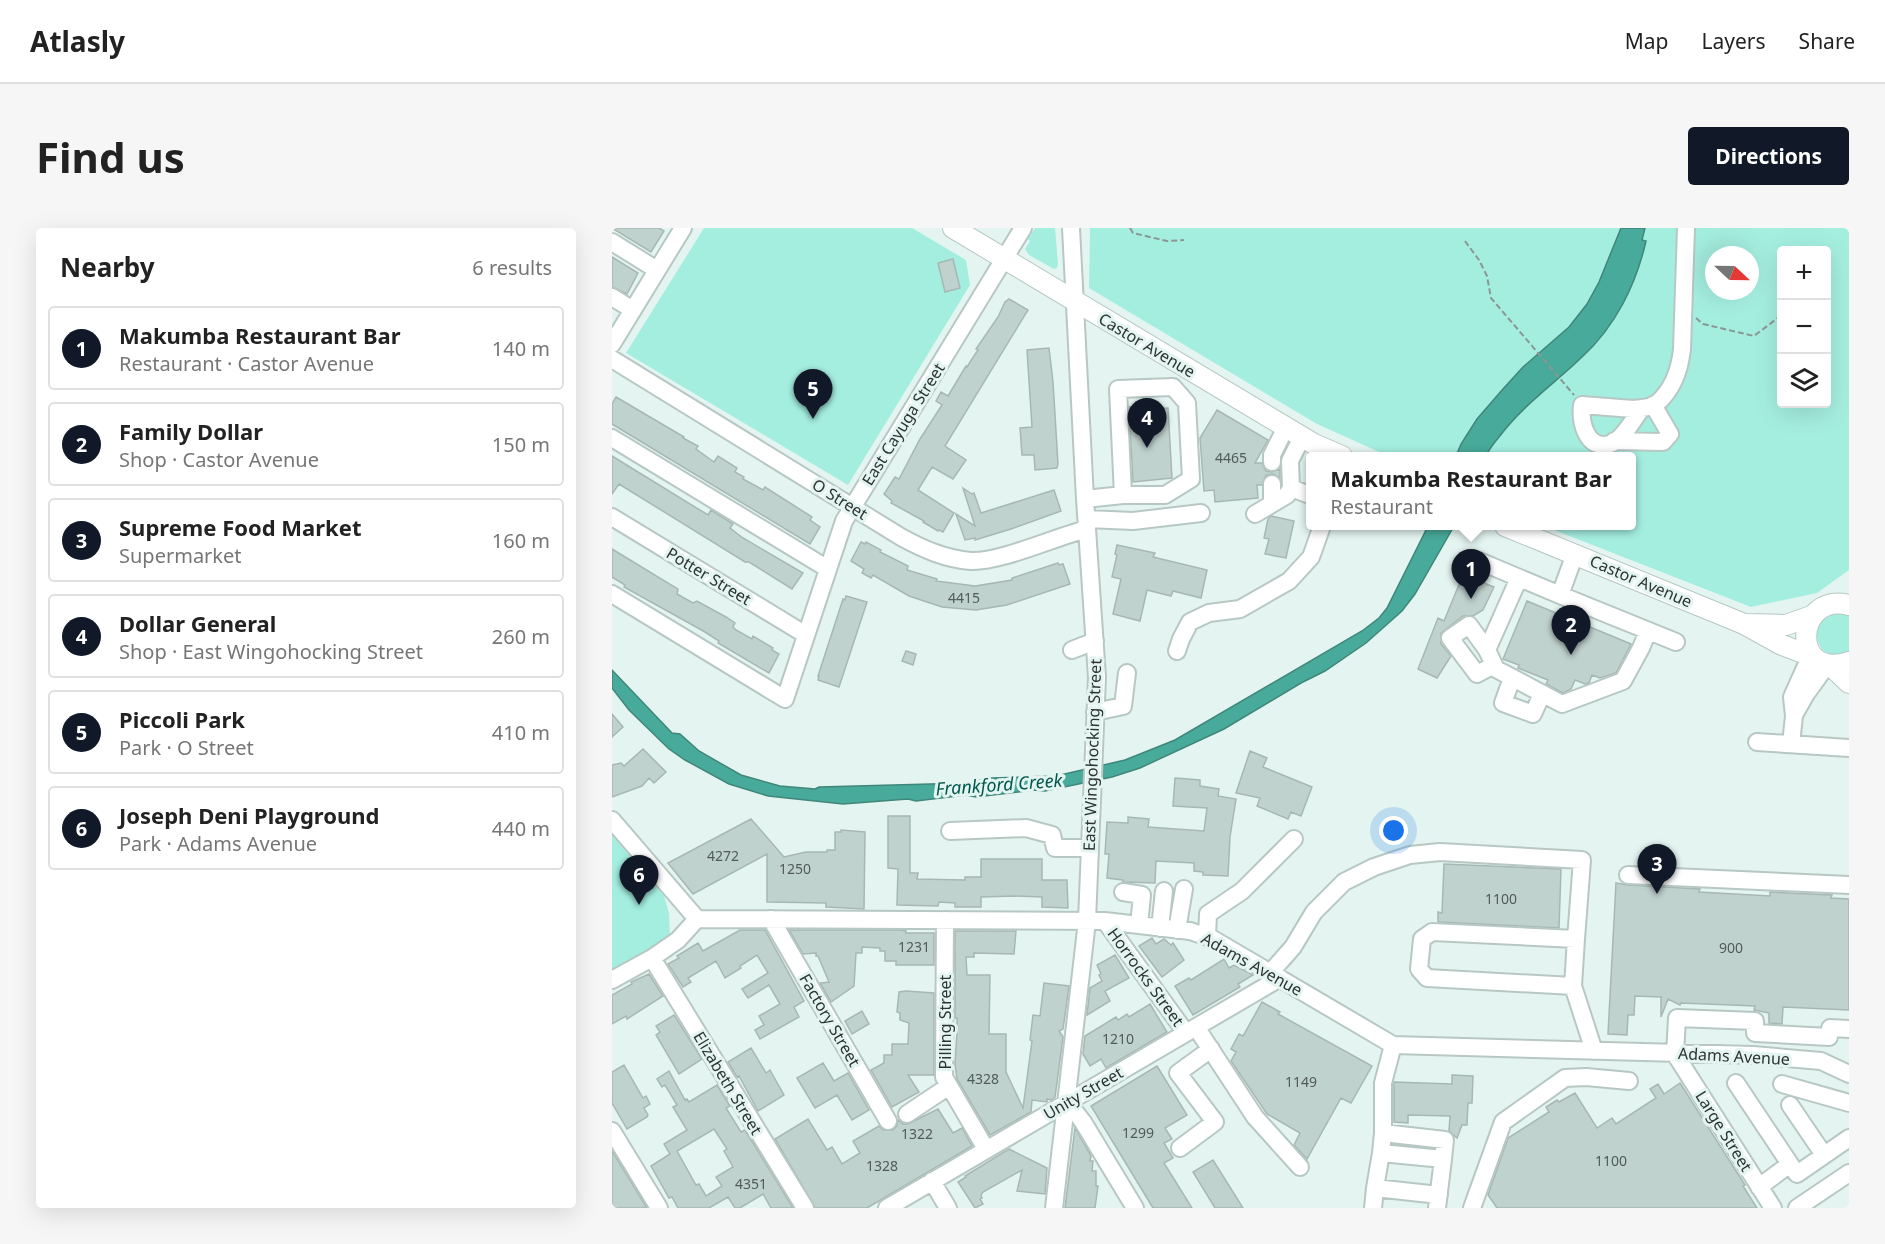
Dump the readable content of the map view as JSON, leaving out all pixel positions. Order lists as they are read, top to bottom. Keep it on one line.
{"streets":{"main road":["Castor Avenue"],"street":["East Cayuga Street","O Street","Potter Street","East Wingohocking Street","Adams Avenue","Horrocks Street","Factory Street","Pilling Street","Elizabeth Street","Unity Street","Large Street"]},"crossings":[["Castor Avenue","East Cayuga Street"],["Castor Avenue","East Wingohocking Street"],["East Cayuga Street","O Street"],["East Cayuga Street","Potter Street"],["O Street","East Wingohocking Street"],["East Wingohocking Street","Adams Avenue"],["East Wingohocking Street","Unity Street"],["Adams Avenue","Horrocks Street"],["Adams Avenue","Factory Street"],["Adams Avenue","Pilling Street"],["Adams Avenue","Unity Street"],["Adams Avenue","Large Street"],["Horrocks Street","Unity Street"],["Pilling Street","Unity Street"]],"water":["Frankford Creek"],"house_numbers":["4465","4415","4272","1250","1100","1231","900","1210","4328","1149","1299","1322","1100","1328","4351"],"north":"right","page":{"header":"Atlasly","nav":["Map","Layers","Share"],"buttons":"Directions","title":"Find us","heading":["Nearby","6 results"],"map_buttons":["+","−"],"list":[{"mark":"1","name":"Makumba Restaurant Bar","note":"Restaurant · Castor Avenue","value":"140 m"},{"mark":"2","name":"Family Dollar","note":"Shop · Castor Avenue","value":"150 m"},{"mark":"3","name":"Supreme Food Market","note":"Supermarket","value":"160 m"},{"mark":"4","name":"Dollar General","note":"Shop · East Wingohocking Street","value":"260 m"},{"mark":"5","name":"Piccoli Park","note":"Park · O Street","value":"410 m"},{"mark":"6","name":"Joseph Deni Playground","note":"Park · Adams Avenue","value":"440 m"}],"pins":["5","4","1","2","3","6"],"popup":["Makumba Restaurant Bar","Restaurant"]}}
